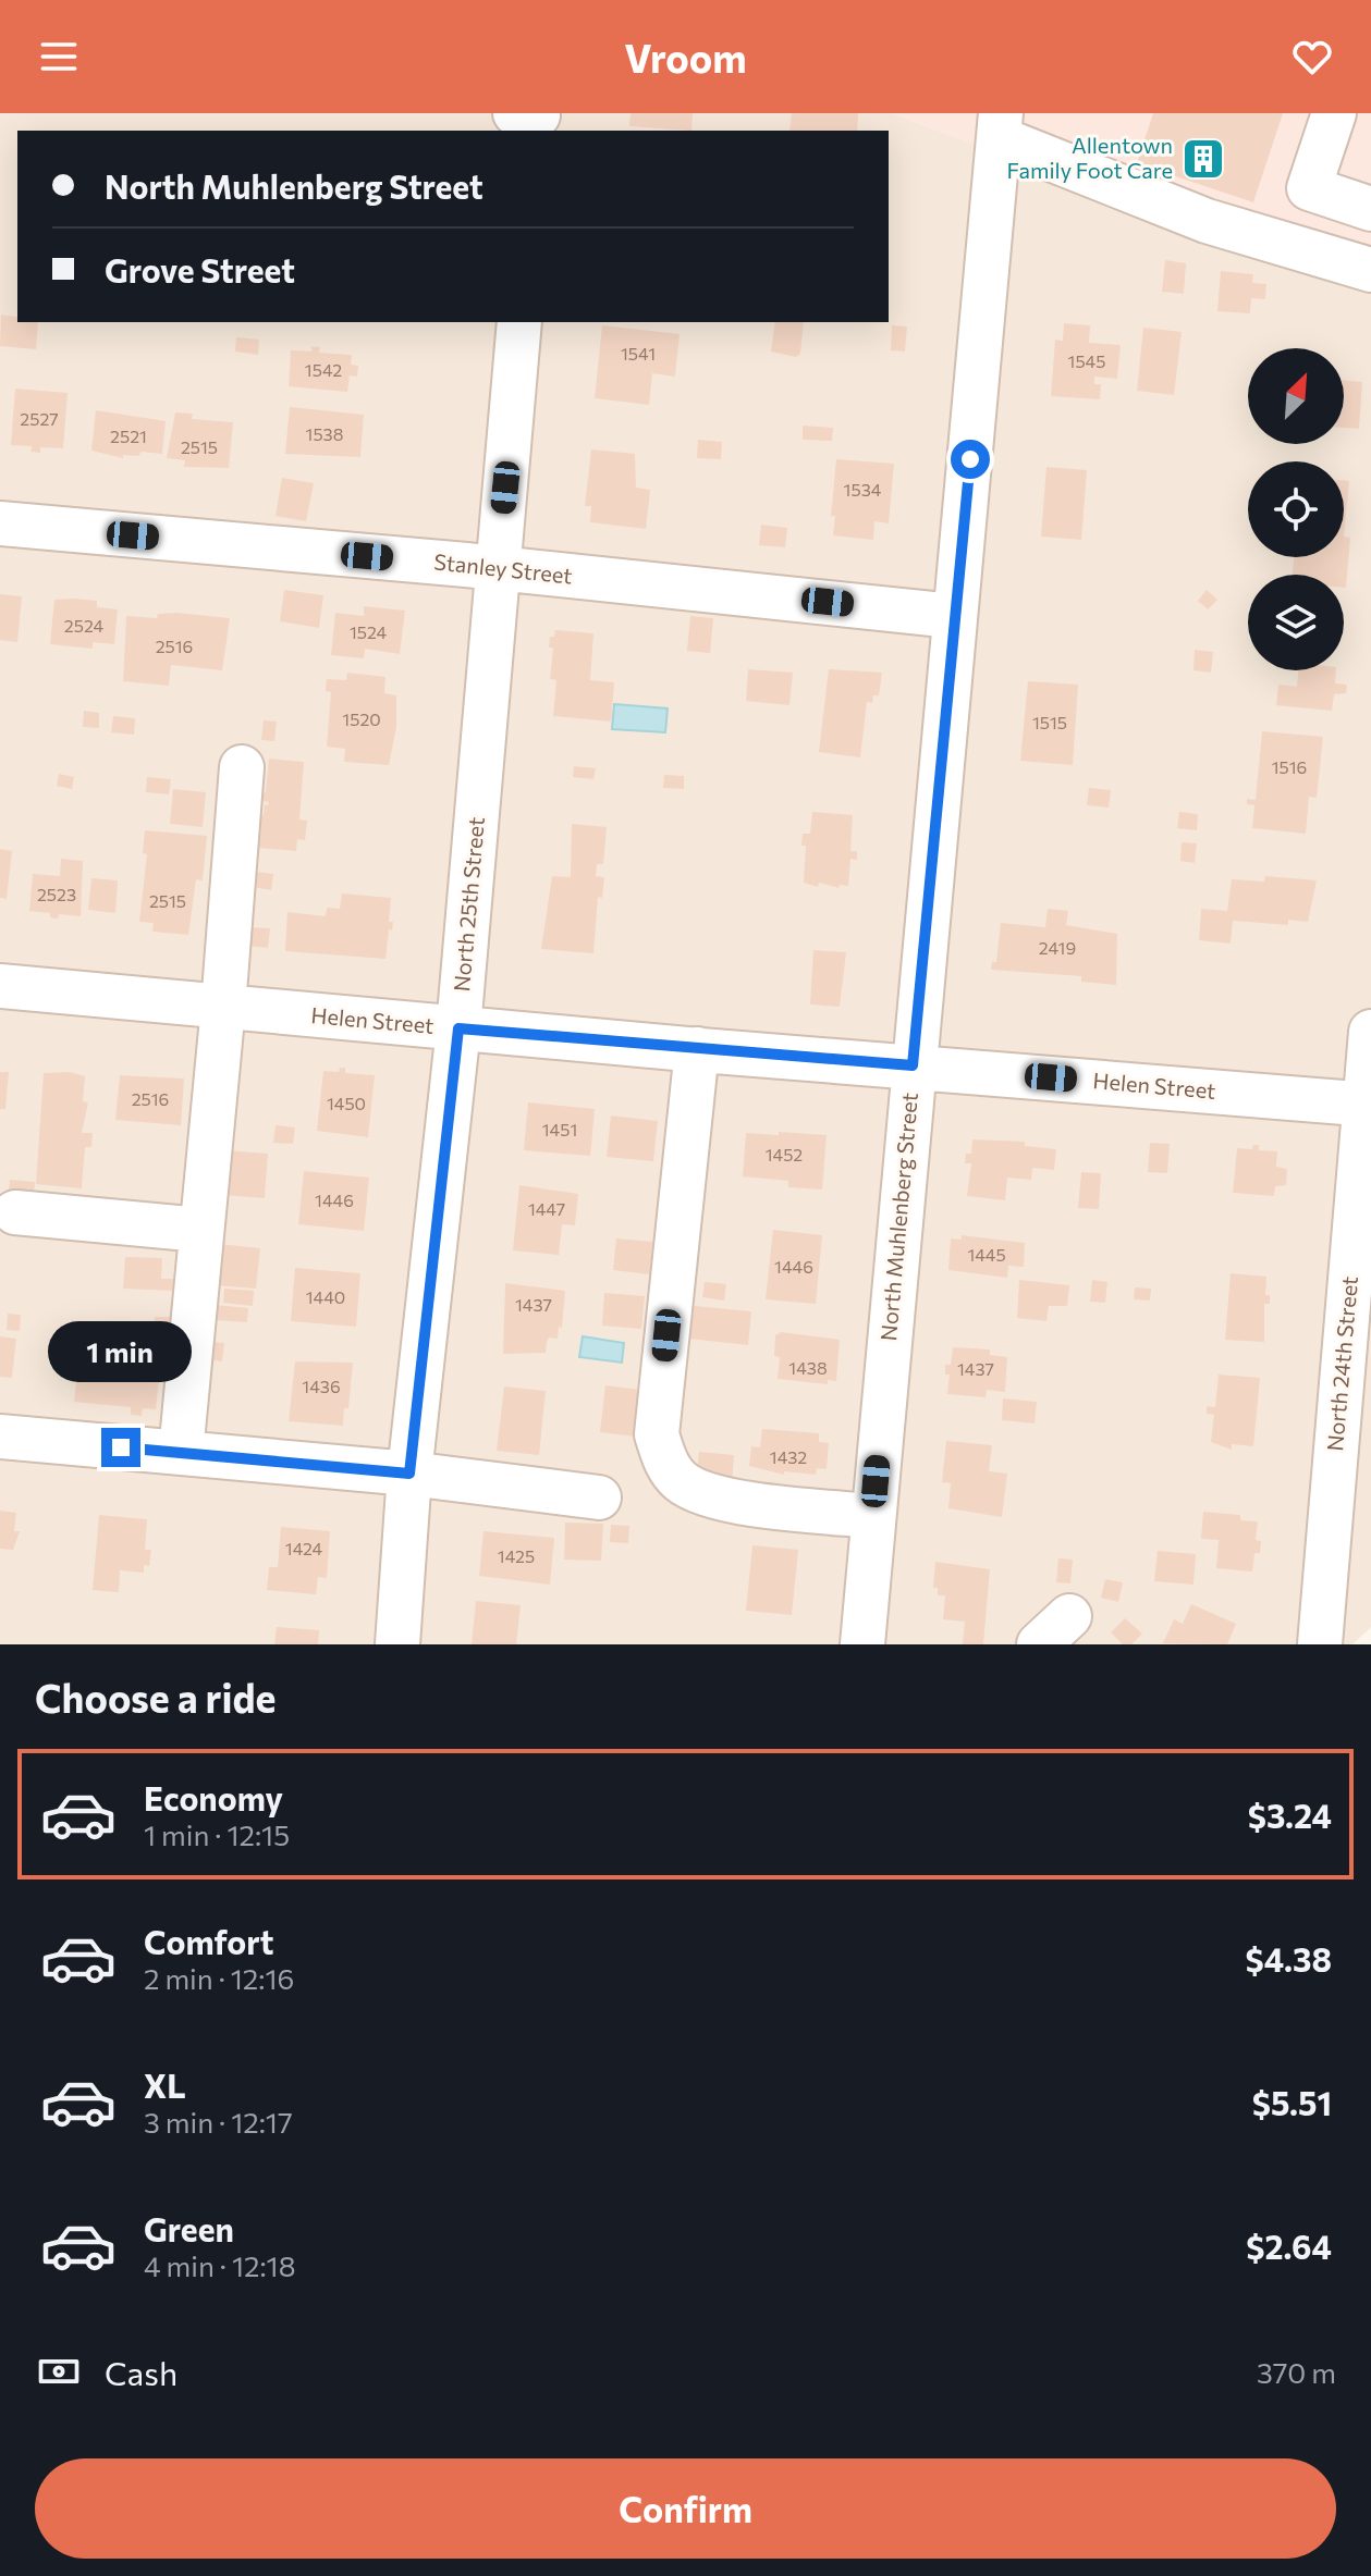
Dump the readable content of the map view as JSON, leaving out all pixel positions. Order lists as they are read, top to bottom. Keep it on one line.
{"streets":{"street":["Stanley Street","North 25th Street","Helen Street","North Muhlenberg Street","North 24th Street"]},"crossings":[["Stanley Street","North 25th Street"],["Stanley Street","North Muhlenberg Street"],["North 25th Street","Helen Street"],["Helen Street","North Muhlenberg Street"],["Helen Street","North 24th Street"]],"places":{"building":["Allentown Family Foot Care"]},"house_numbers":["1541","1545","1542","2527","1538","2521","2515","1534","2524","1524","2516","1520","1515","1516","2523","2515","2419","2516","1450","1451","1452","1446","1447","1445","1446","1440","1437","1438","1437","1436","1432","1424","1425"],"north":"top right","page":{"header":"Vroom","banner":["North Muhlenberg Street","Grove Street"],"bubble":"1 min","heading":"Choose a ride","list":[{"name":"Economy","note":"1 min · 12:15","value":"$3.24"},{"name":"Comfort","note":"2 min · 12:16","value":"$4.38"},{"name":"XL","note":"3 min · 12:17","value":"$5.51"},{"name":"Green","note":"4 min · 12:18","value":"$2.64"}],"pay":["Cash","370 m"],"buttons":"Confirm"}}
